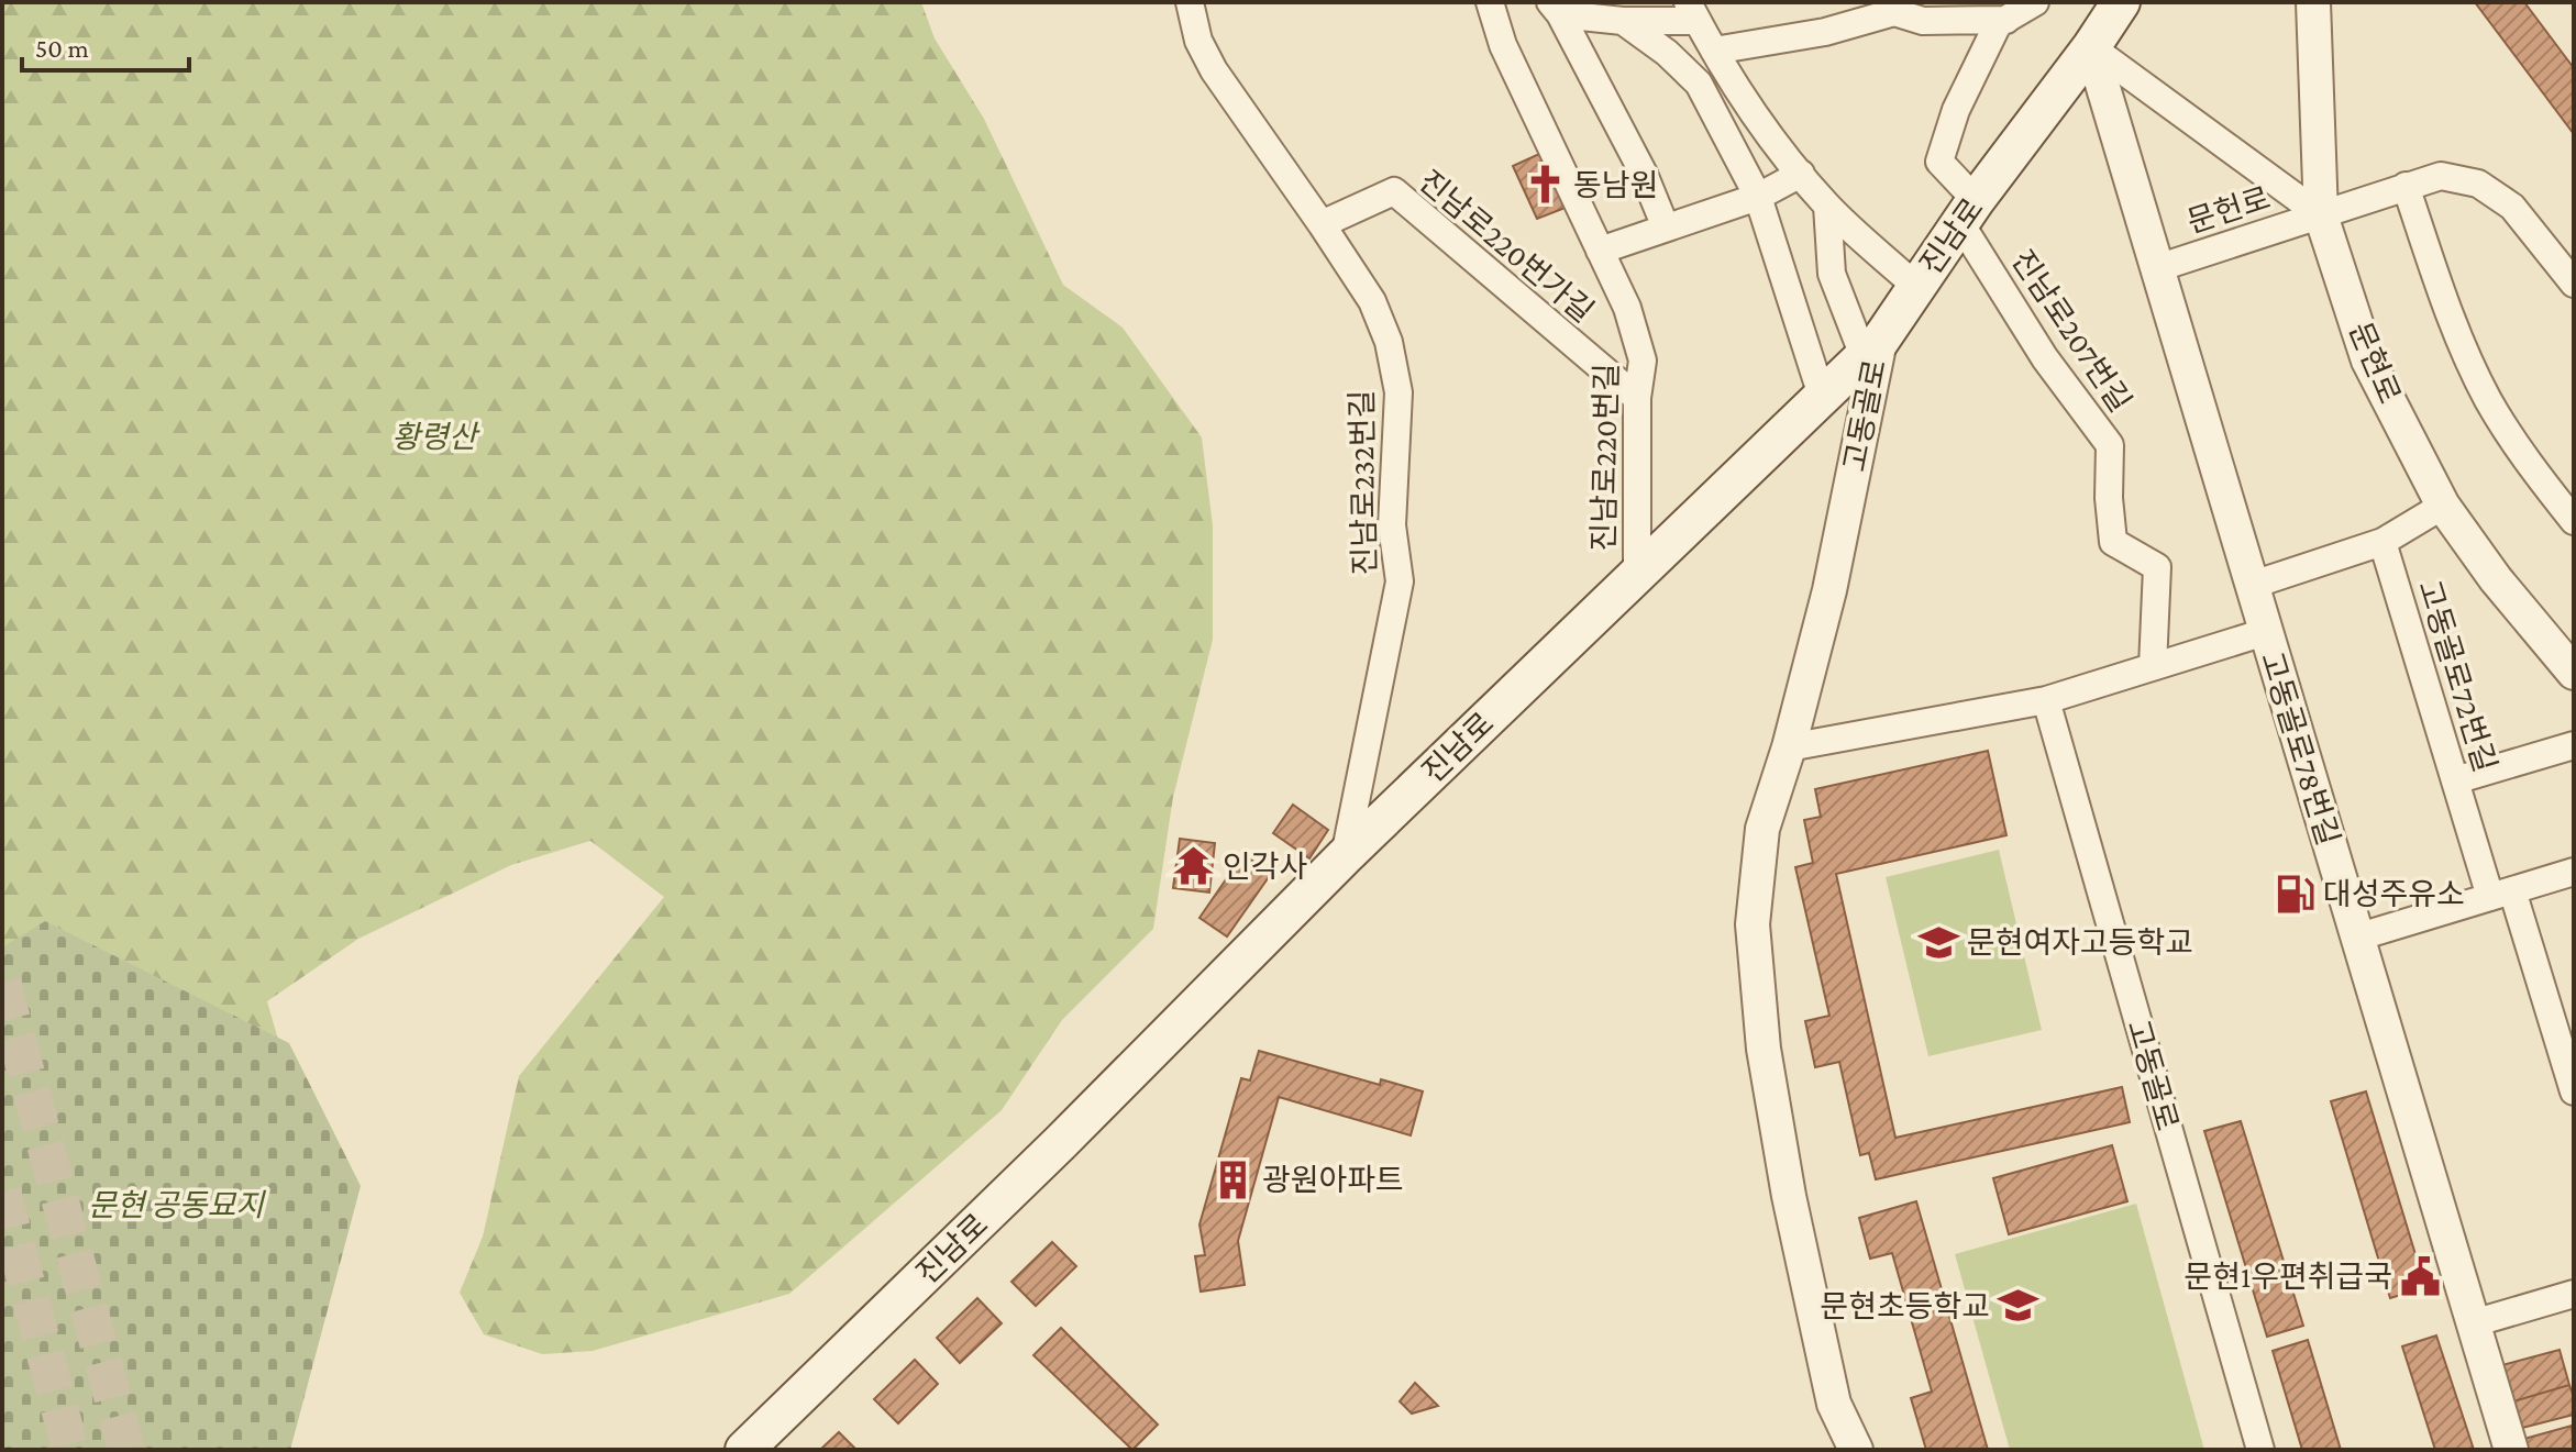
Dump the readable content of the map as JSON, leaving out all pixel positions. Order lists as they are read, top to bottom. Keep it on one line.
{"streets":{"main road":["진남로"],"street":["문헌로","진남로220번가길","진남로207번길","문현로","고동골로","진남로220번길","진남로232번길","고동골로72번길","고동골로78번길"]},"crossings":[["문헌로","문현로"],["문헌로","고동골로78번길"],["진남로","진남로207번길"],["진남로","고동골로"],["진남로","진남로220번길"],["진남로","진남로232번길"],["진남로","고동골로78번길"],["진남로220번가길","진남로220번길"],["진남로220번가길","진남로232번길"]],"parks":["황령산","문현 공동묘지"],"places":{"church":["동남원"],"temple":["인각사"],"fuel station":["대성주유소"],"school or university":["문현여자고등학교","문현초등학교"],"building":["광원아파트"],"public building":["문현1우편취급국"]},"scale_bar":"50 m"}
